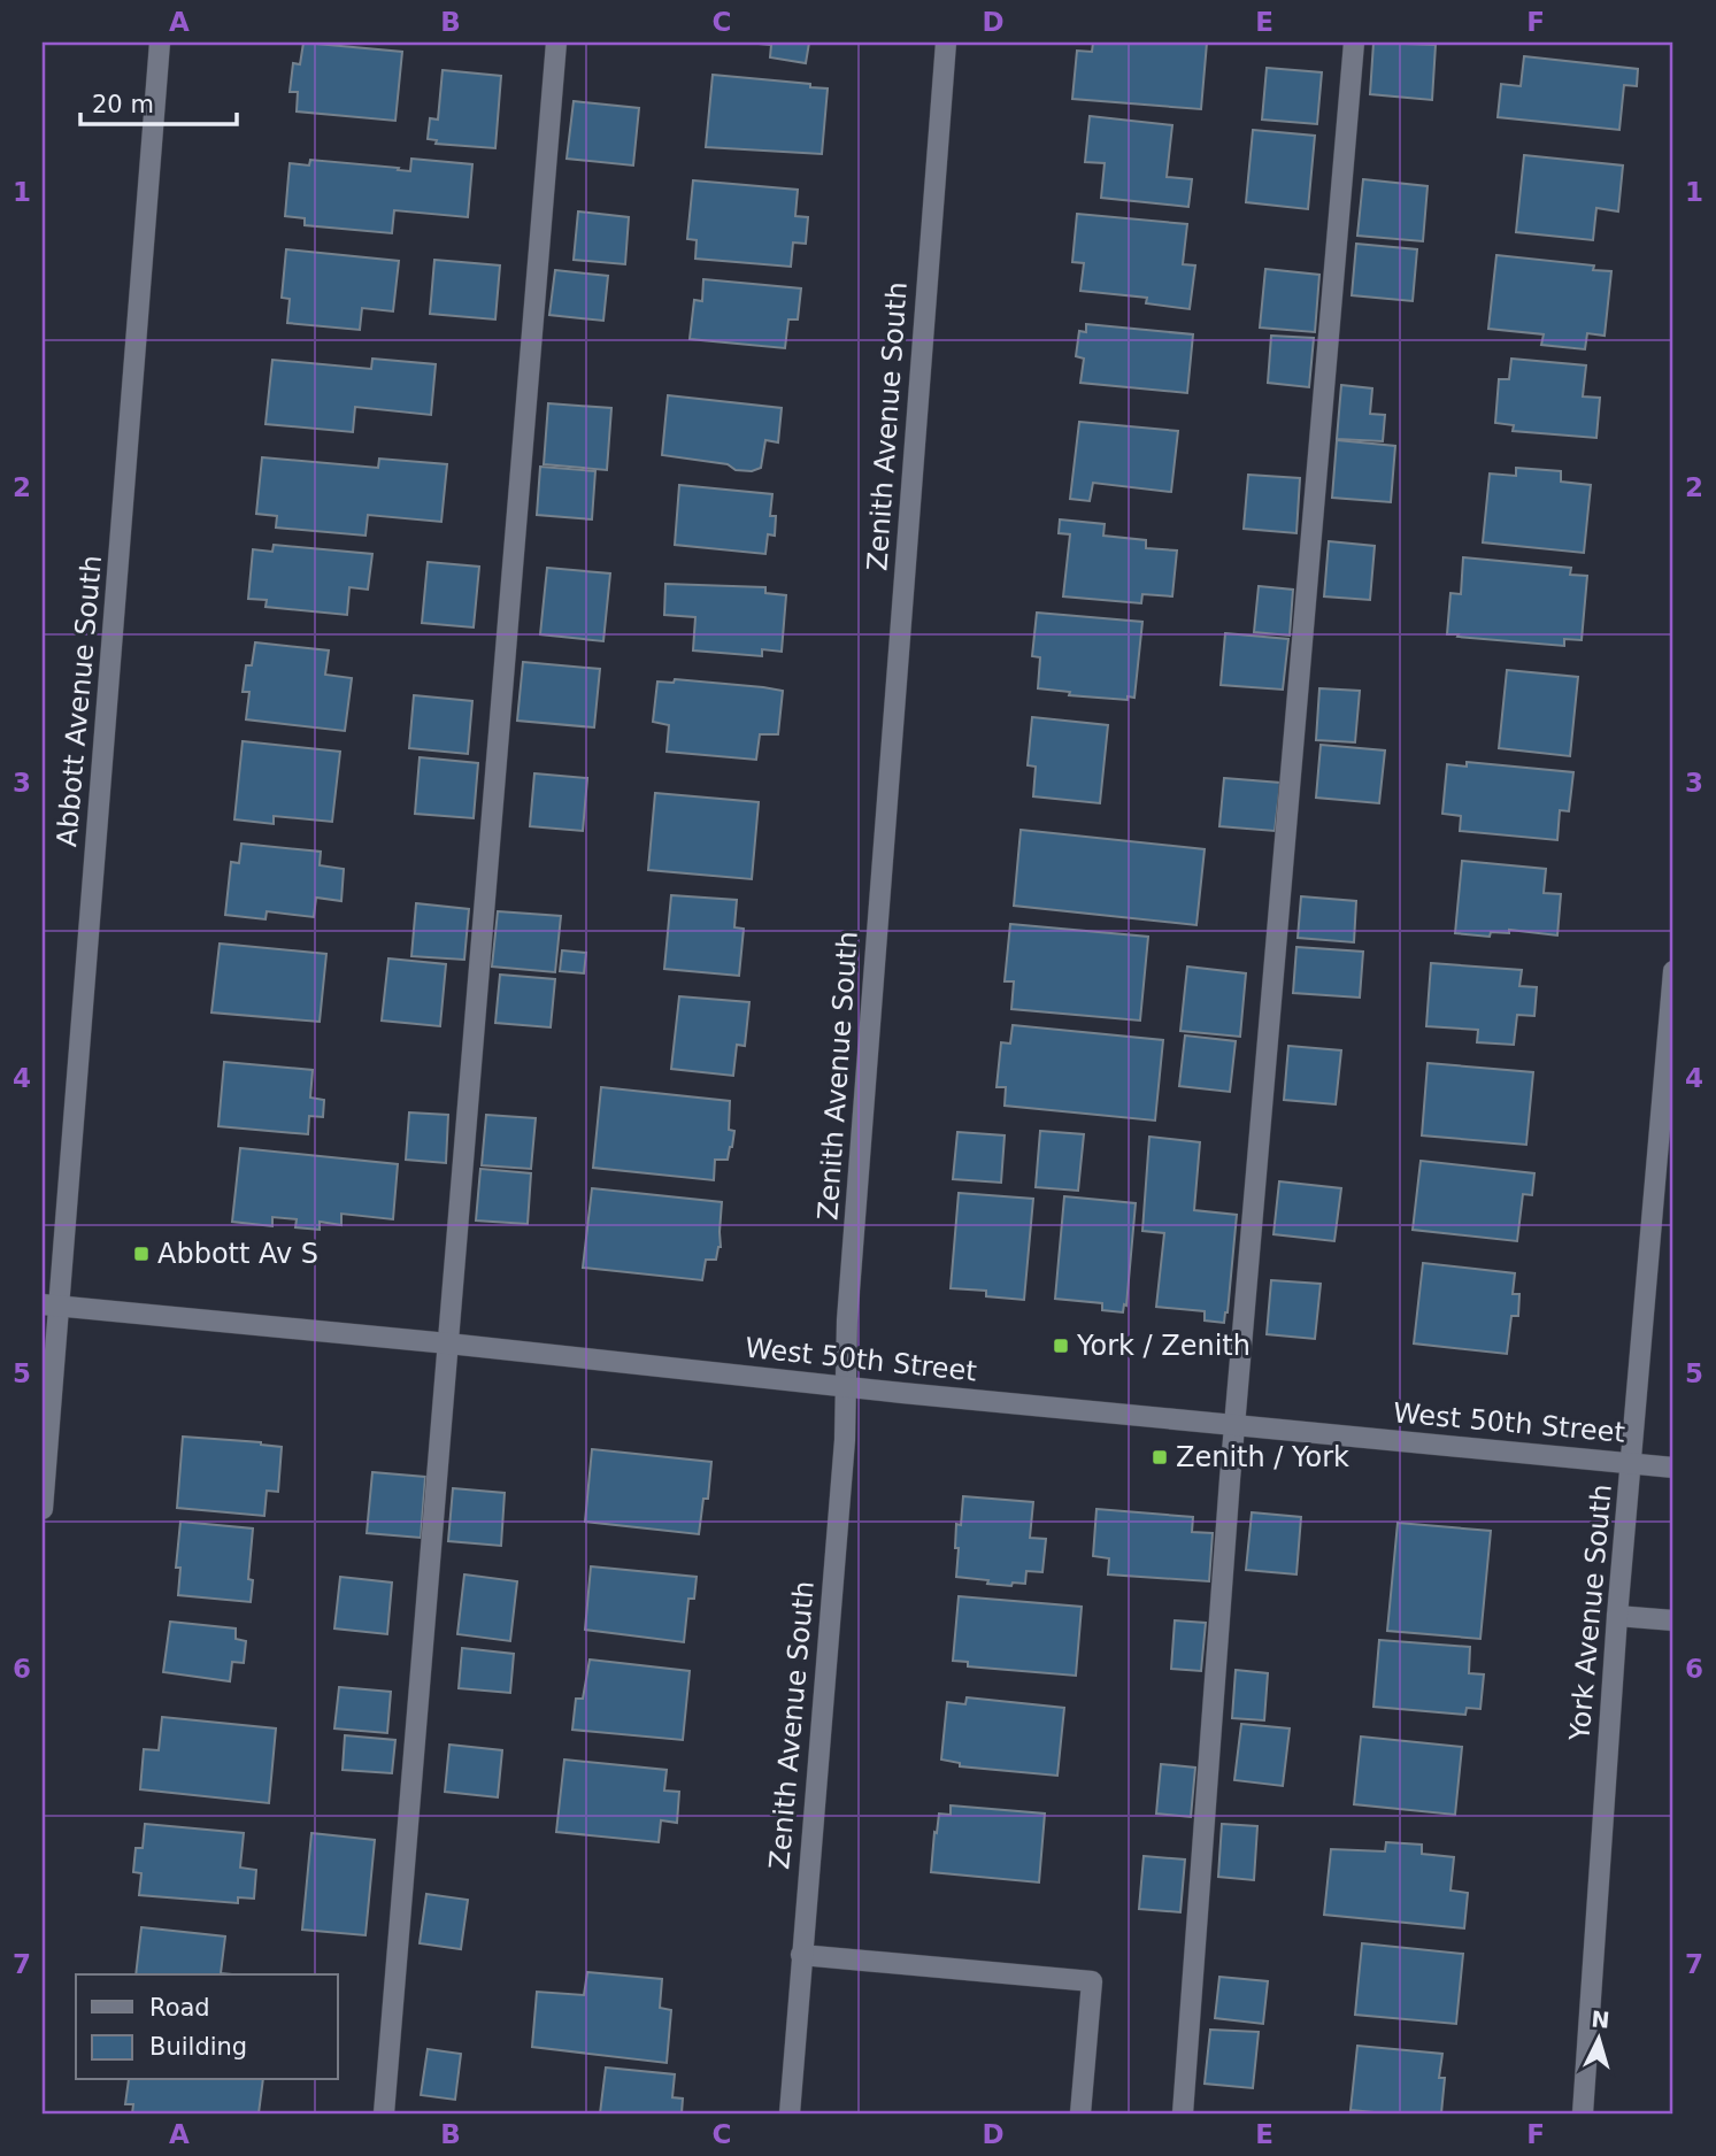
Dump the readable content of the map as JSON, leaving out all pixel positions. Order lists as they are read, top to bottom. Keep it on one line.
{"streets":{"street":["Zenith Avenue South","Abbott Avenue South","West 50th Street","York Avenue South"]},"crossings":[["Zenith Avenue South","West 50th Street"],["Abbott Avenue South","West 50th Street"],["West 50th Street","York Avenue South"]],"places":{"transit":["Abbott Av S","York / Zenith","Zenith / York"]},"legend":["Road","Building"],"scale_bar":"20 m","north":"top","grid":{"columns":["A","B","C","D","E","F"],"rows":["1","2","3","4","5","6","7"]}}
